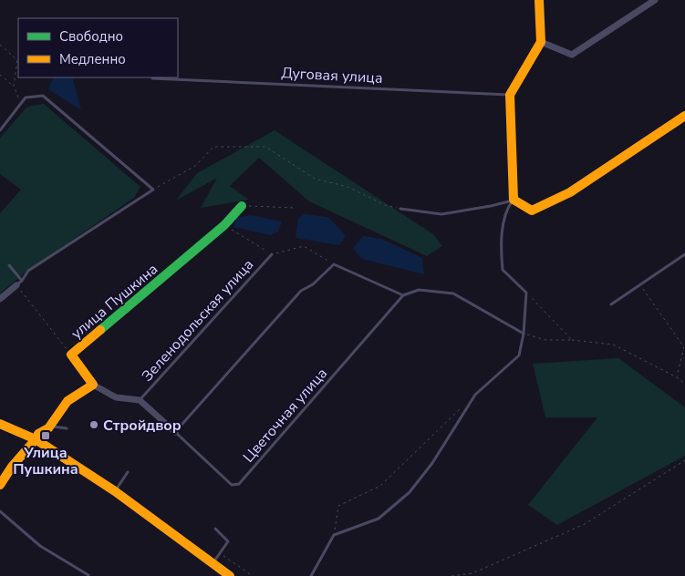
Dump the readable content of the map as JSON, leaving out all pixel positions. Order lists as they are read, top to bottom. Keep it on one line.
{"streets":{"street":["улица Пушкина"],"lane":["Дуговая улица","Зеленодольская улица","Цветочная улица"]},"places":{"other":["Стройдвор"],"transit":["Улица Пушкина"]},"legend":["Свободно","Медленно"]}
